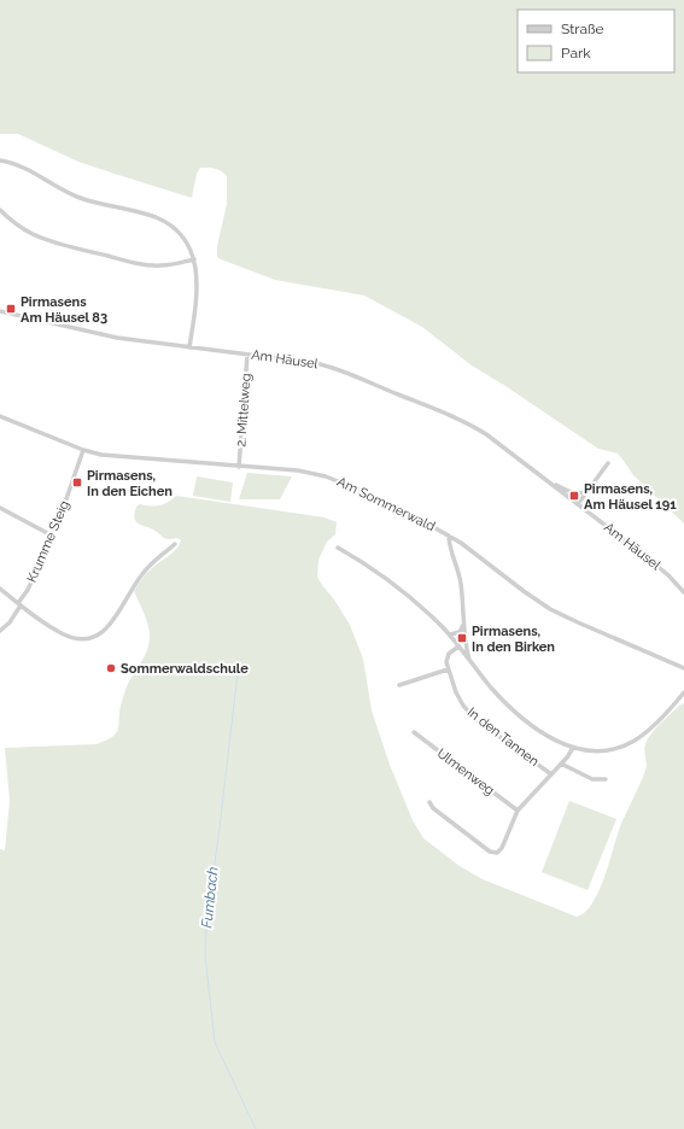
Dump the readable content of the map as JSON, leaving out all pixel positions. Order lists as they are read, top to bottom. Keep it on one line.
{"streets":{"street":["Am Häusel","2. Mittelweg","Am Sommerwald","Krumme Steig","In den Tannen","Ulmenweg"]},"crossings":[["Am Häusel","2. Mittelweg"],["2. Mittelweg","Am Sommerwald"],["Am Sommerwald","Krumme Steig"]],"water":["Fumbach"],"places":{"transit":["Pirmasens Am Häusel 83","Pirmasens, In den Eichen","Pirmasens, Am Häusel 191","Pirmasens, In den Birken"],"other":["Sommerwaldschule"]},"legend":["Straße","Park"]}
